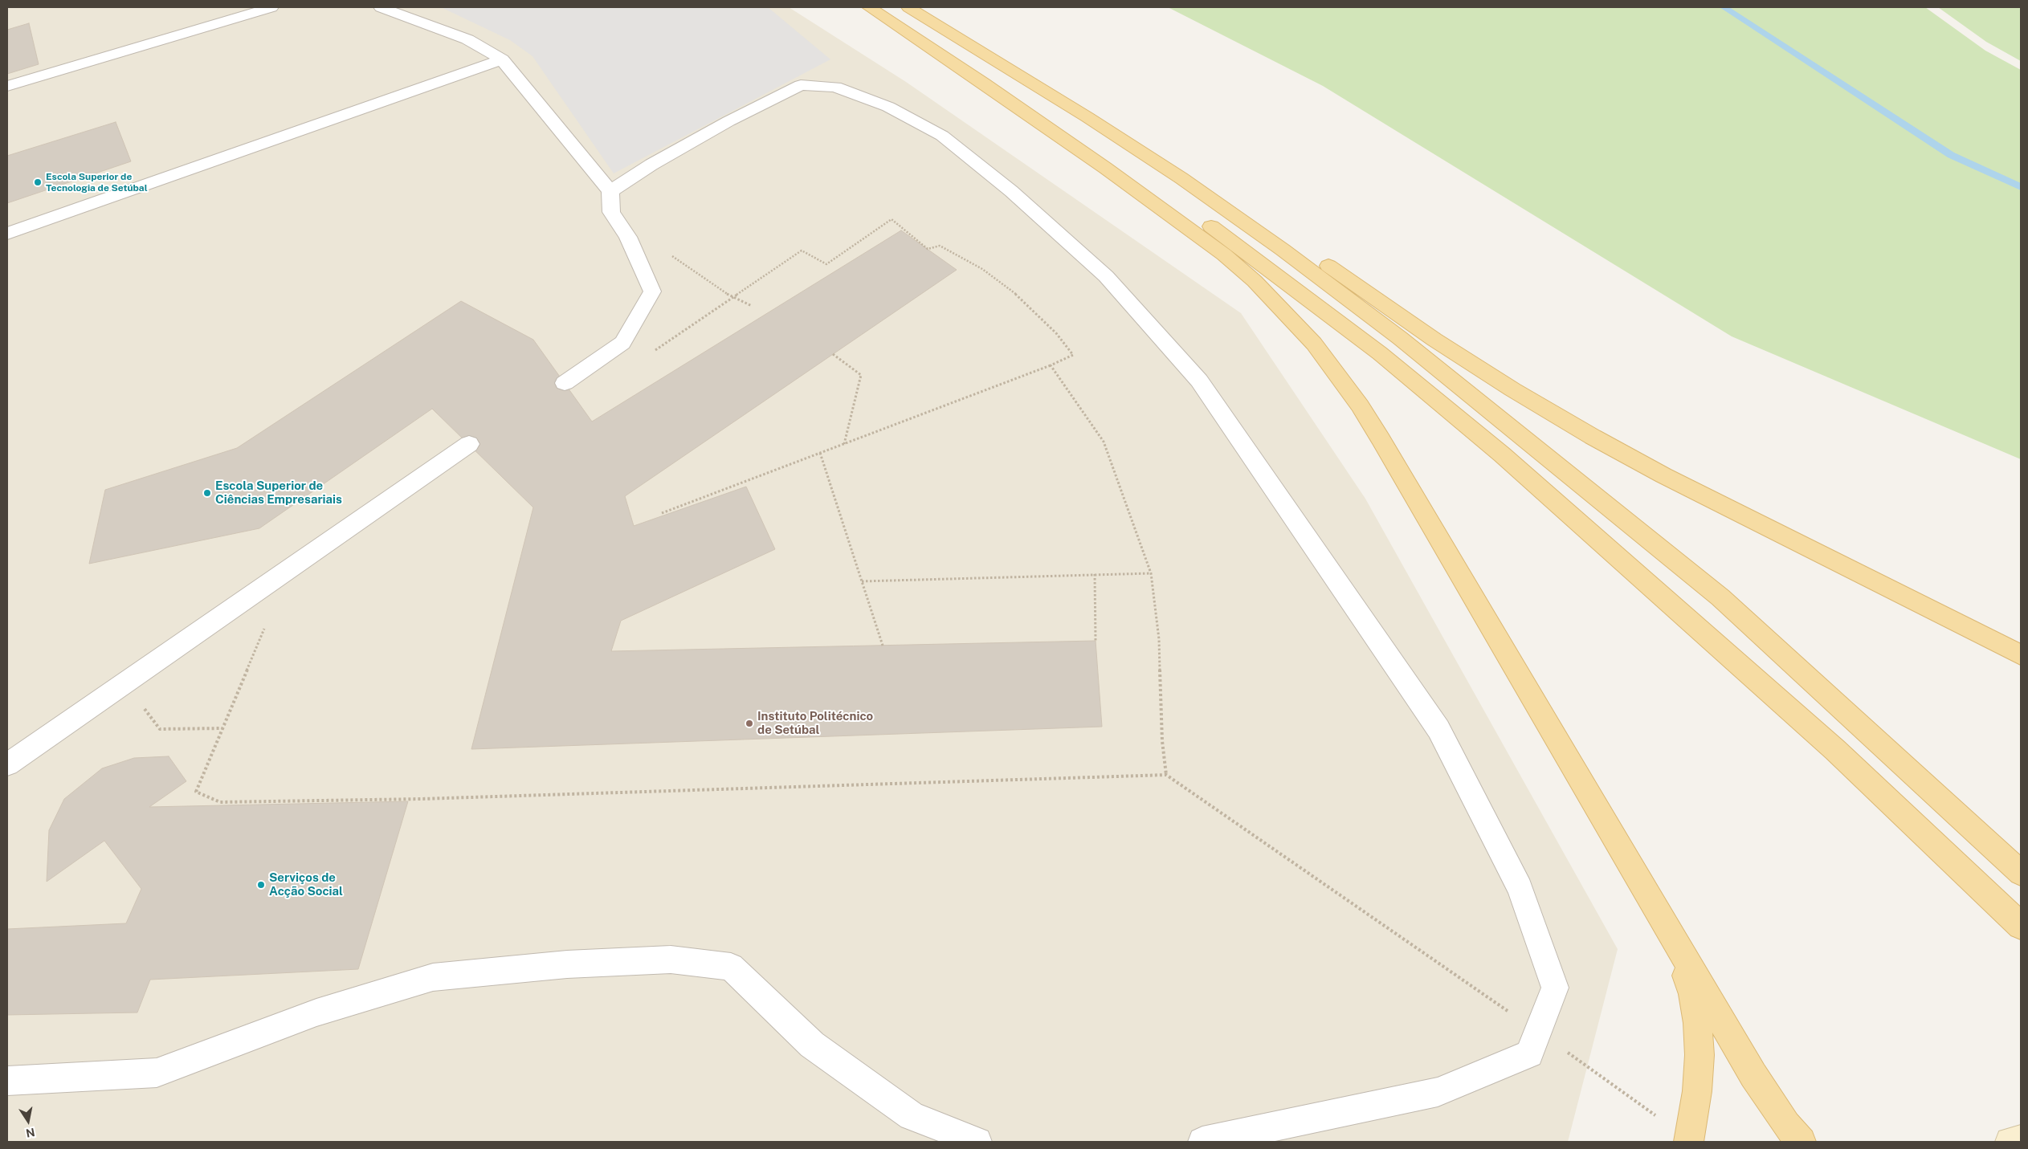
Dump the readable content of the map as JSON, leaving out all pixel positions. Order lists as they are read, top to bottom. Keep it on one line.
{"places":["Escola Superior de Tecnologia de Setúbal","Escola Superior de Ciências Empresariais","Instituto Politécnico de Setúbal","Serviços de Acção Social"],"north":"bottom"}
